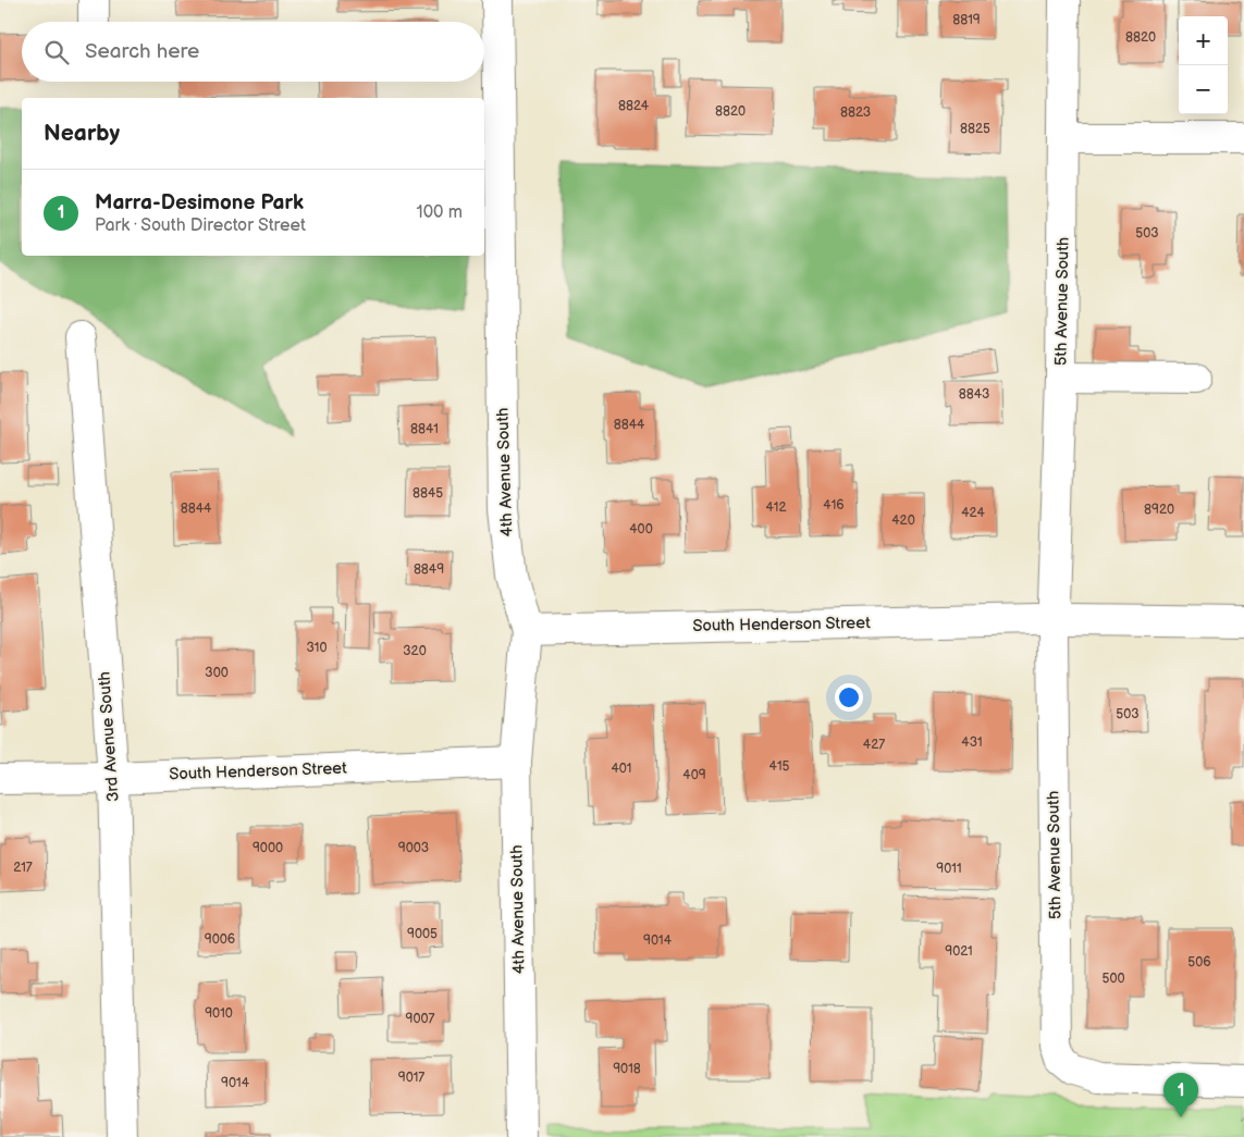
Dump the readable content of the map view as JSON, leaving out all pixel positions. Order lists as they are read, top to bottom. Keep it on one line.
{"streets":{"street":["5th Avenue South","4th Avenue South","South Henderson Street","3rd Avenue South"]},"crossings":[["5th Avenue South","South Henderson Street"],["4th Avenue South","South Henderson Street"],["South Henderson Street","3rd Avenue South"]],"house_numbers":["8819","8820","8824","8820","8823","8825","503","8843","8844","8841","8845","416","412","8844","8920","424","420","400","8849","310","320","300","503","431","427","415","401","409","9000","9003","217","9011","9005","9006","9014","9021","506","500","9010","9007","9018","9017","9014"],"page":{"map_buttons":["+","−"],"search":"Search here","heading":"Nearby","list":[{"mark":"1","name":"Marra-Desimone Park","note":"Park · South Director Street","value":"100 m"}],"pins":"1"}}
